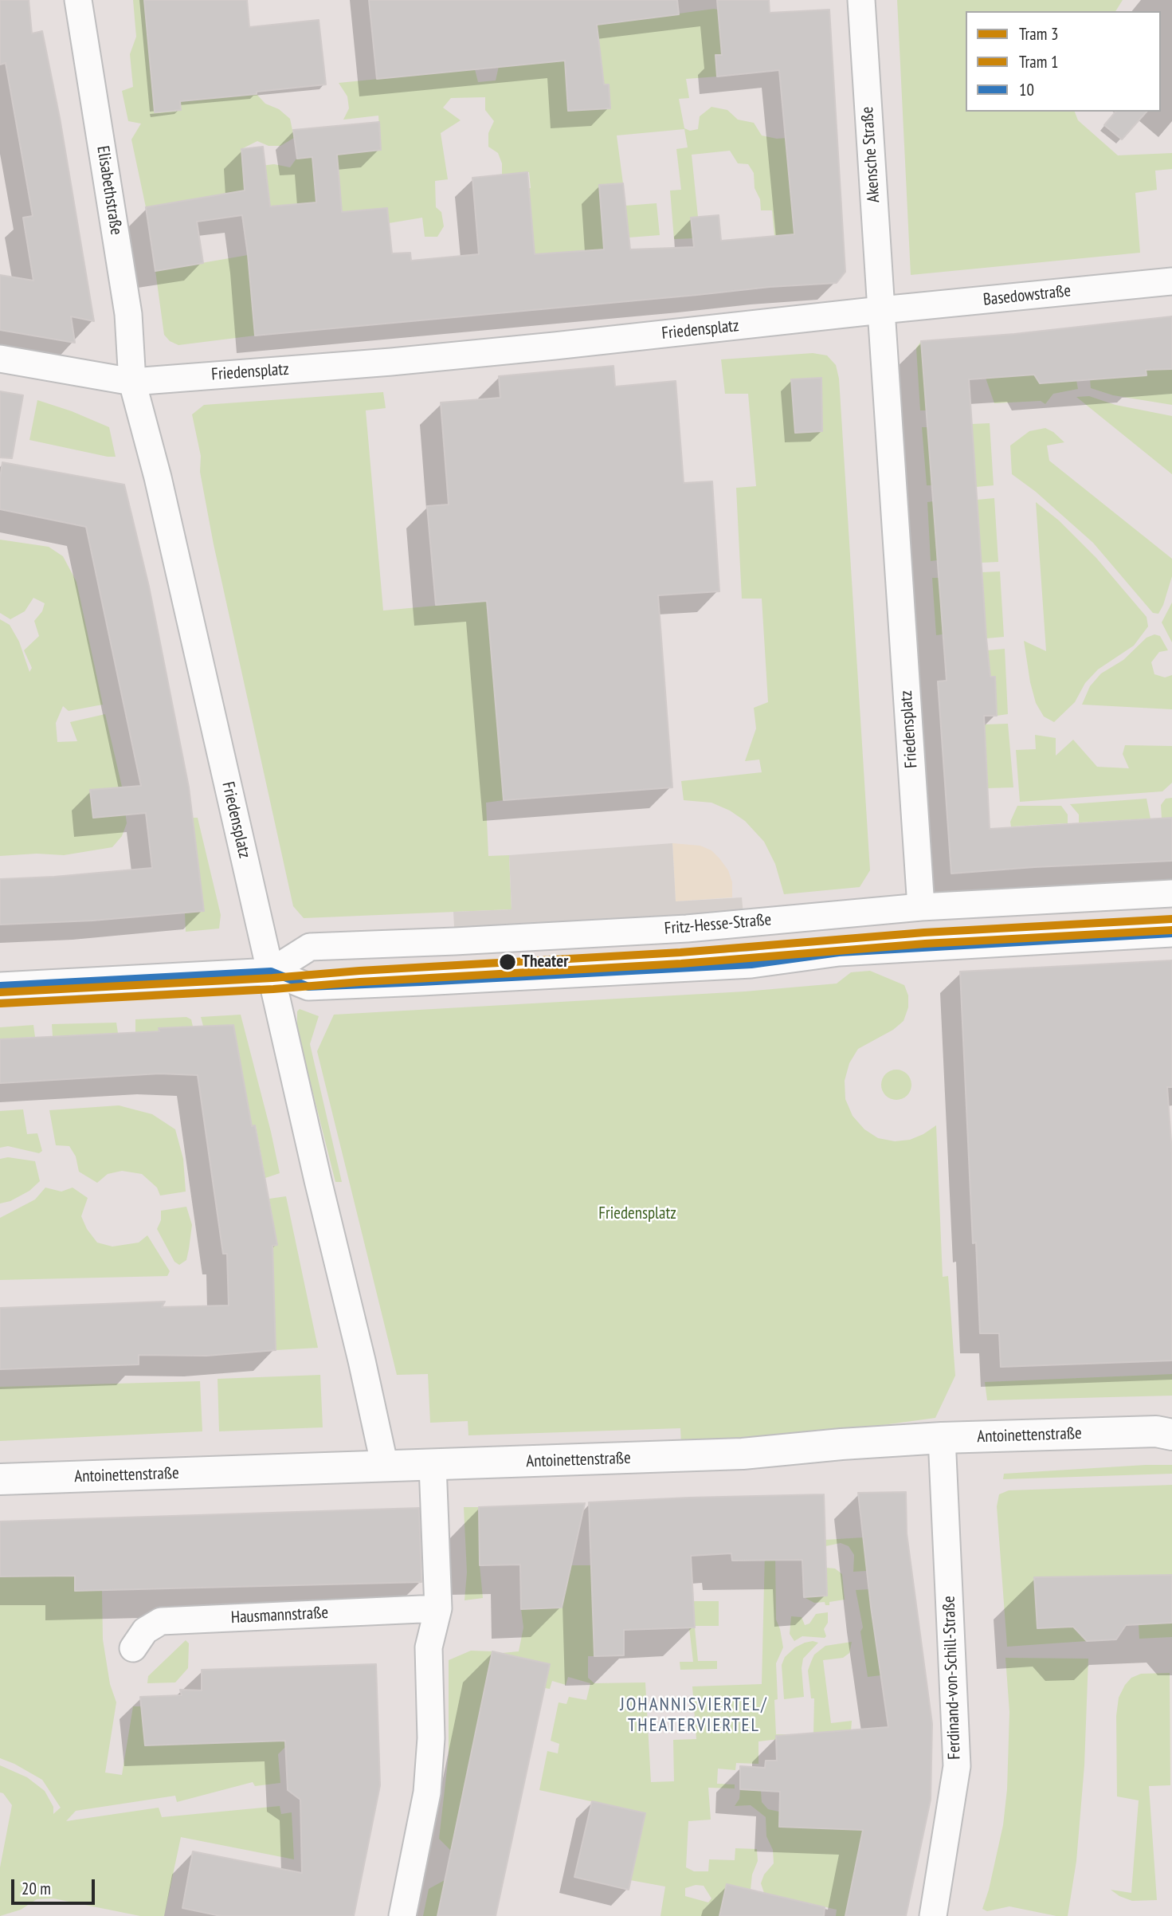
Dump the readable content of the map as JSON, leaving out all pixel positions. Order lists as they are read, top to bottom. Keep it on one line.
{"streets":{"main road":["Antoinettenstraße"],"street":["Akensche Straße","Elisabethstraße","Basedowstraße","Friedensplatz","Fritz-Hesse-Straße","Hausmannstraße","Ferdinand-von-Schill-Straße"]},"crossings":[["Akensche Straße","Basedowstraße"],["Akensche Straße","Friedensplatz"],["Elisabethstraße","Friedensplatz"],["Basedowstraße","Friedensplatz"],["Friedensplatz","Fritz-Hesse-Straße"],["Friedensplatz","Antoinettenstraße"],["Antoinettenstraße","Ferdinand-von-Schill-Straße"]],"districts":["JOHANNISVIERTEL/ THEATERVIERTEL"],"parks":["Friedensplatz"],"places":["Theater"],"lines":["tram line 3","tram line 1","transit line 10"],"legend":["Tram 3","Tram 1","10"],"scale_bar":"20 m"}
